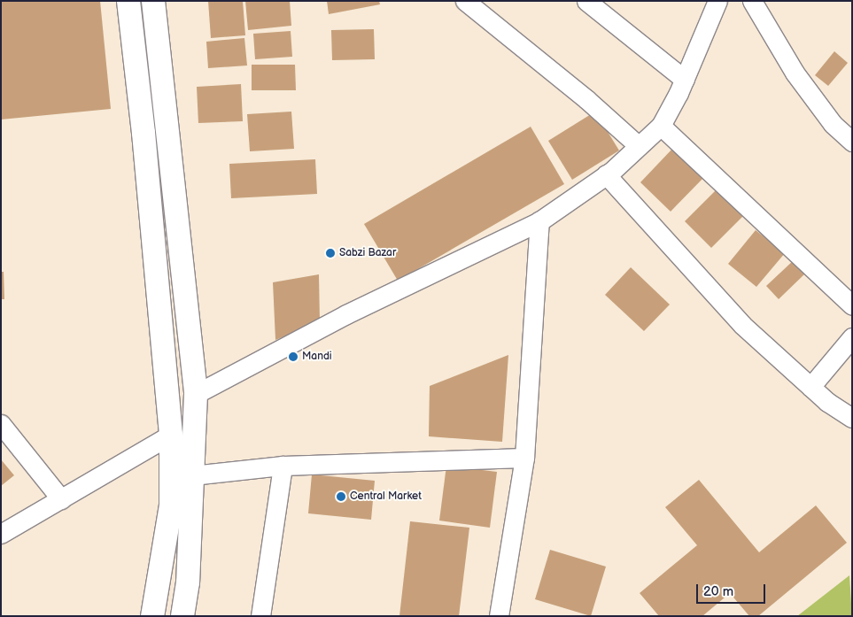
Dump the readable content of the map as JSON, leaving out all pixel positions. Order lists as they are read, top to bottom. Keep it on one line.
{"places":["Sabzi Bazar","Mandi","Central Market"],"scale_bar":"20 m"}
